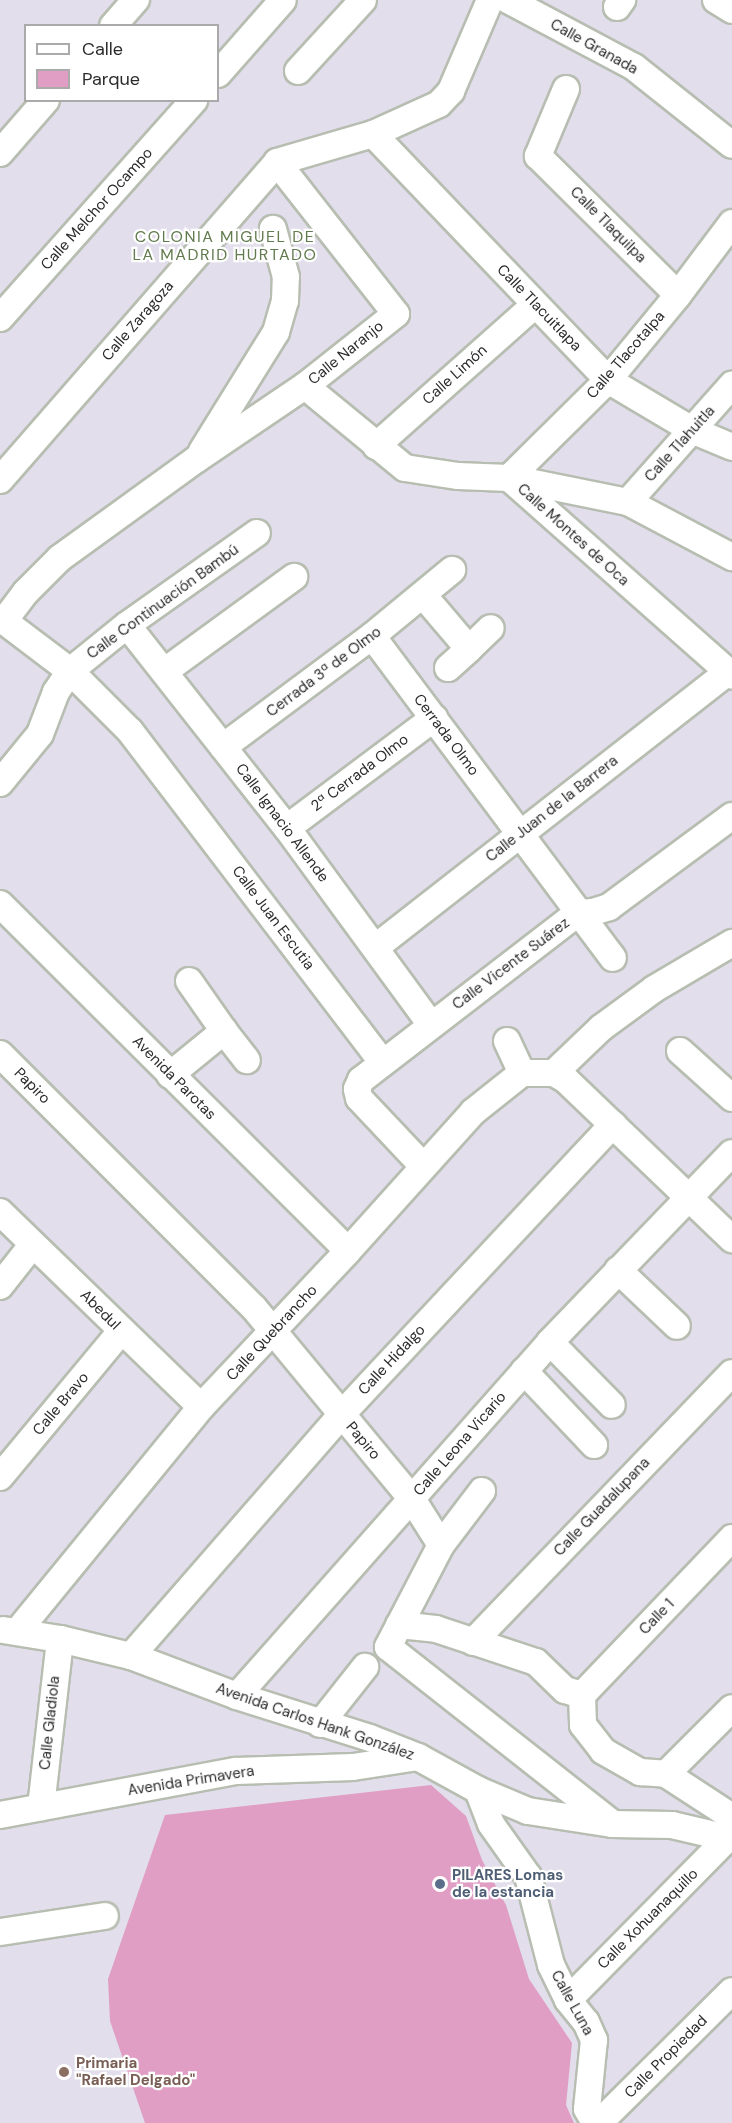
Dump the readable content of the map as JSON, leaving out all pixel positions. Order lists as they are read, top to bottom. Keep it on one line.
{"streets":{"street":["Calle Granada","Calle Melchor Ocampo","Calle Tlaquilpa","Calle Tlacuitlapa","Calle Zaragoza","Calle Naranjo","Calle Tlacotalpa","Calle Limón","Calle Tlahuitla","Calle Montes de Oca","Calle Continuación Bambú","Cerrada 3ª de Olmo","Cerrada Olmo","2ª Cerrada Olmo","Calle Juan de la Barrera","Calle Ignacio Allende","Calle Juan Escutia","Calle Vicente Suárez","Avenida Parotas","Papiro","Abedul","Calle Quebrancho","Calle Hidalgo","Calle Bravo","Calle Leona Vicario","Calle Guadalupana","Calle 1","Avenida Carlos Hank González","Calle Gladiola","Avenida Primavera","Calle Xohuanaquillo","Calle Luna","Calle Propiedad"]},"crossings":[["Calle Tlaquilpa","Calle Tlacotalpa"],["Calle Tlacuitlapa","Calle Tlacotalpa"],["Calle Tlacuitlapa","Calle Limón"],["Calle Tlacuitlapa","Calle Tlahuitla"],["Calle Zaragoza","Calle Naranjo"],["Calle Naranjo","Calle Montes de Oca"],["Calle Naranjo","Calle Juan Escutia"],["Calle Tlacotalpa","Calle Montes de Oca"],["Calle Limón","Calle Montes de Oca"],["Calle Montes de Oca","Calle Juan de la Barrera"],["Calle Continuación Bambú","Calle Ignacio Allende"],["Calle Continuación Bambú","Calle Juan Escutia"],["Cerrada 3ª de Olmo","Cerrada Olmo"],["Cerrada 3ª de Olmo","Calle Ignacio Allende"],["Cerrada Olmo","2ª Cerrada Olmo"],["Cerrada Olmo","Calle Juan de la Barrera"],["Cerrada Olmo","Calle Vicente Suárez"],["2ª Cerrada Olmo","Calle Ignacio Allende"],["Calle Juan de la Barrera","Calle Ignacio Allende"],["Calle Ignacio Allende","Calle Vicente Suárez"],["Calle Juan Escutia","Calle Vicente Suárez"],["Avenida Parotas","Calle Quebrancho"],["Papiro","Calle Quebrancho"],["Papiro","Calle Hidalgo"],["Papiro","Calle Leona Vicario"],["Abedul","Calle Quebrancho"],["Abedul","Calle Bravo"],["Calle Quebrancho","Avenida Carlos Hank González"],["Calle Hidalgo","Avenida Carlos Hank González"],["Calle Leona Vicario","Avenida Carlos Hank González"],["Avenida Carlos Hank González","Calle Gladiola"],["Avenida Carlos Hank González","Avenida Primavera"],["Avenida Carlos Hank González","Calle Xohuanaquillo"],["Avenida Carlos Hank González","Calle Luna"],["Calle Gladiola","Avenida Primavera"],["Calle Xohuanaquillo","Calle Luna"],["Calle Luna","Calle Propiedad"]],"districts":["COLONIA MIGUEL DE LA MADRID HURTADO"],"places":["PILARES Lomas de la estancia","Primaria \"Rafael Delgado\""],"legend":["Calle","Parque"]}
